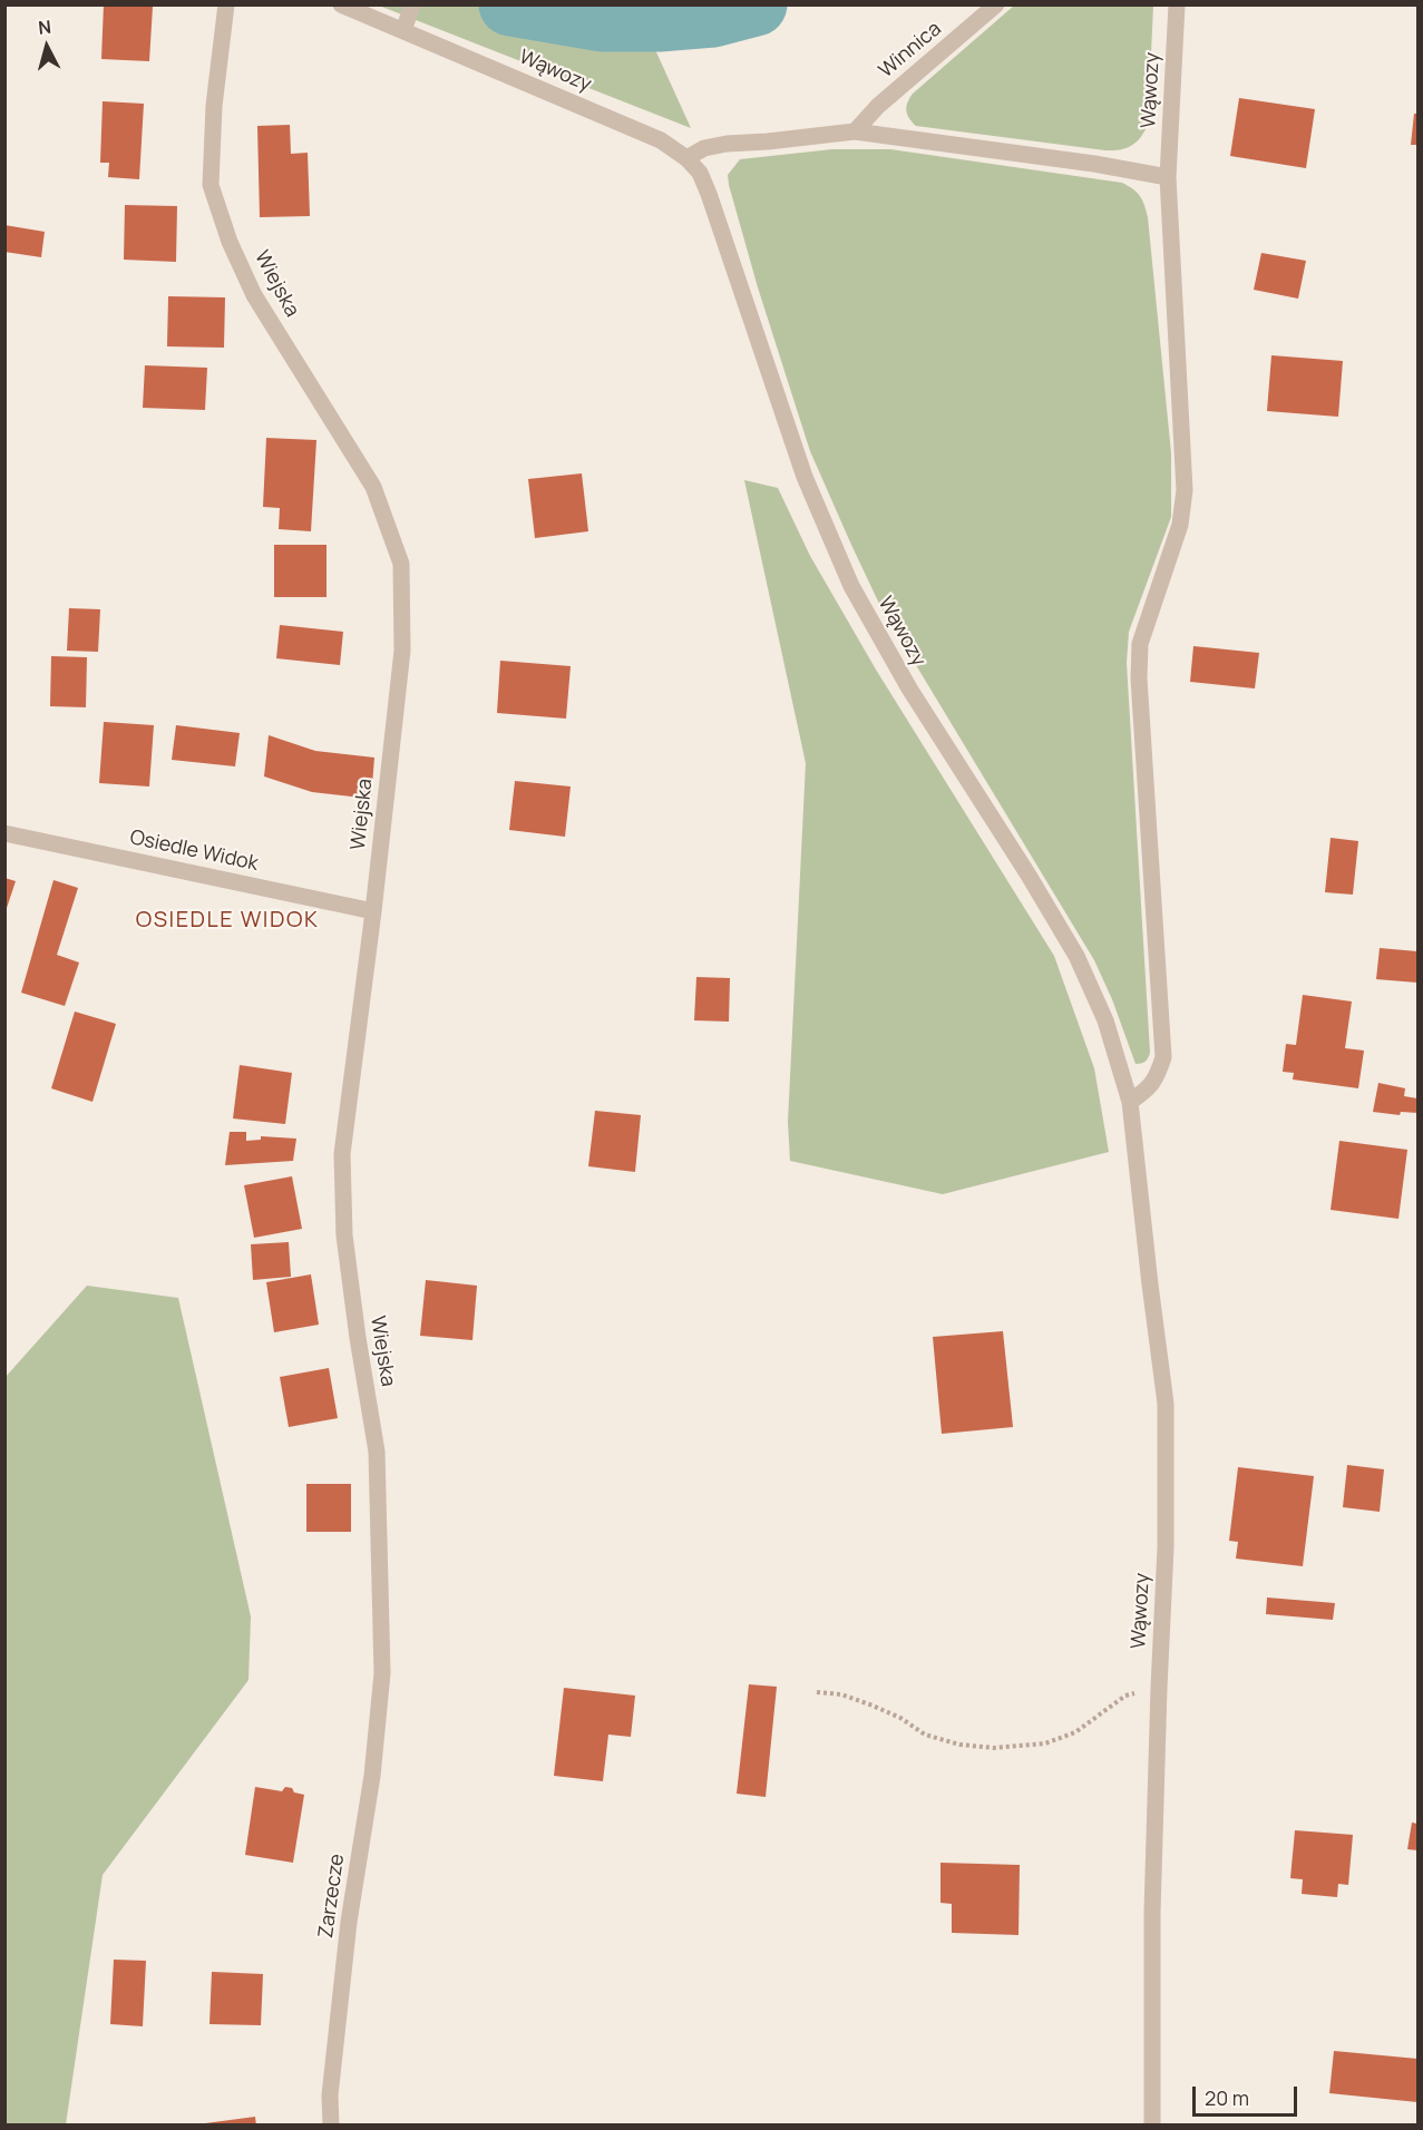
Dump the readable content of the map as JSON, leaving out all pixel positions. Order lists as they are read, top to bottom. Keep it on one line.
{"streets":{"street":["Winnica","Wąwozy","Wiejska","Osiedle Widok","Zarzecze"]},"crossings":[["Wiejska","Osiedle Widok"],["Wiejska","Zarzecze"]],"districts":["OSIEDLE WIDOK"],"scale_bar":"20 m","north":"top"}
